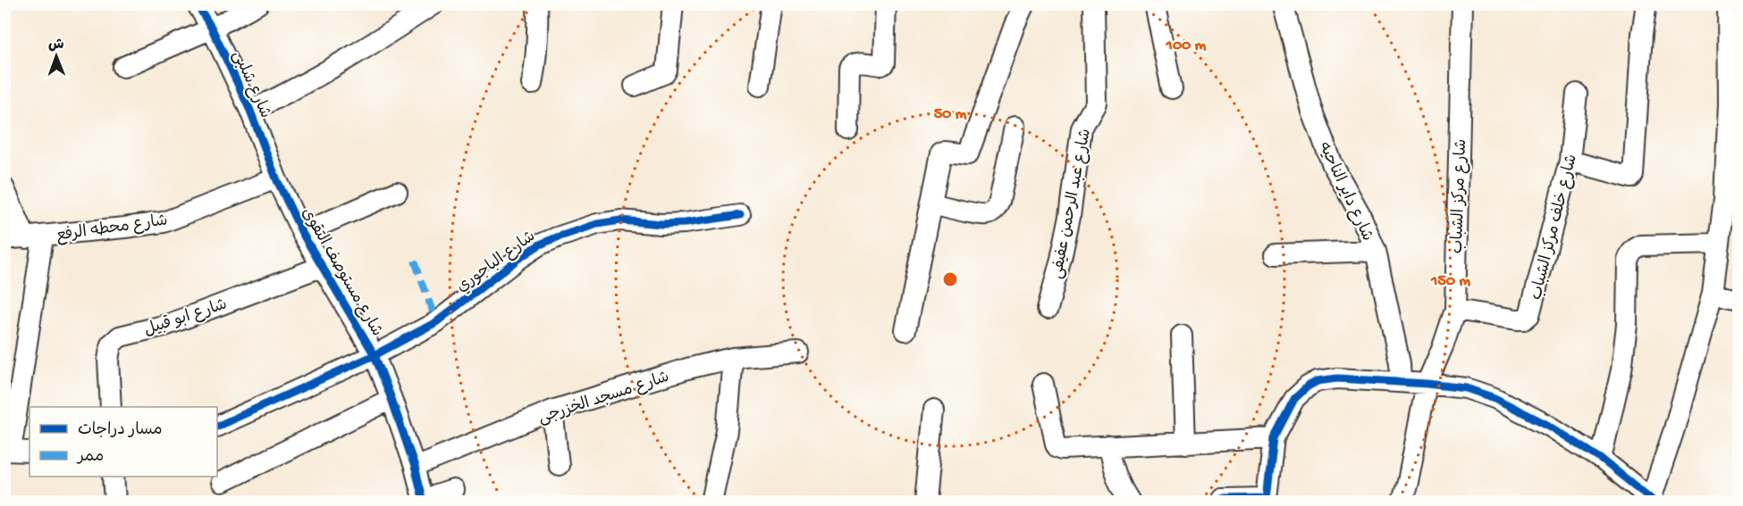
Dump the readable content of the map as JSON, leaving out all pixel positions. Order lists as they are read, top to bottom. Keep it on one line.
{"streets":{"street":["شارع شلبى","شارع داير الناحيه","شارع مركز الشباب","شارع عبد الرحمن عفيفى","شارع محطه الرفع","شارع خلف مركز الشباب","شارع الباجوري","شارع مستوصف التقوى","شارع ابو قبيل","شارع مسجد الخزرجى"]},"crossings":[["شارع شلبى","شارع محطه الرفع"],["شارع شلبى","شارع مستوصف التقوى"],["شارع مركز الشباب","شارع خلف مركز الشباب"],["شارع محطه الرفع","شارع مستوصف التقوى"],["شارع الباجوري","شارع مستوصف التقوى"],["شارع مستوصف التقوى","شارع ابو قبيل"],["شارع مستوصف التقوى","شارع مسجد الخزرجى"]],"legend":["مسار دراجات","ممر"],"north":"top","rings":["100 m","50 m","150 m"]}
